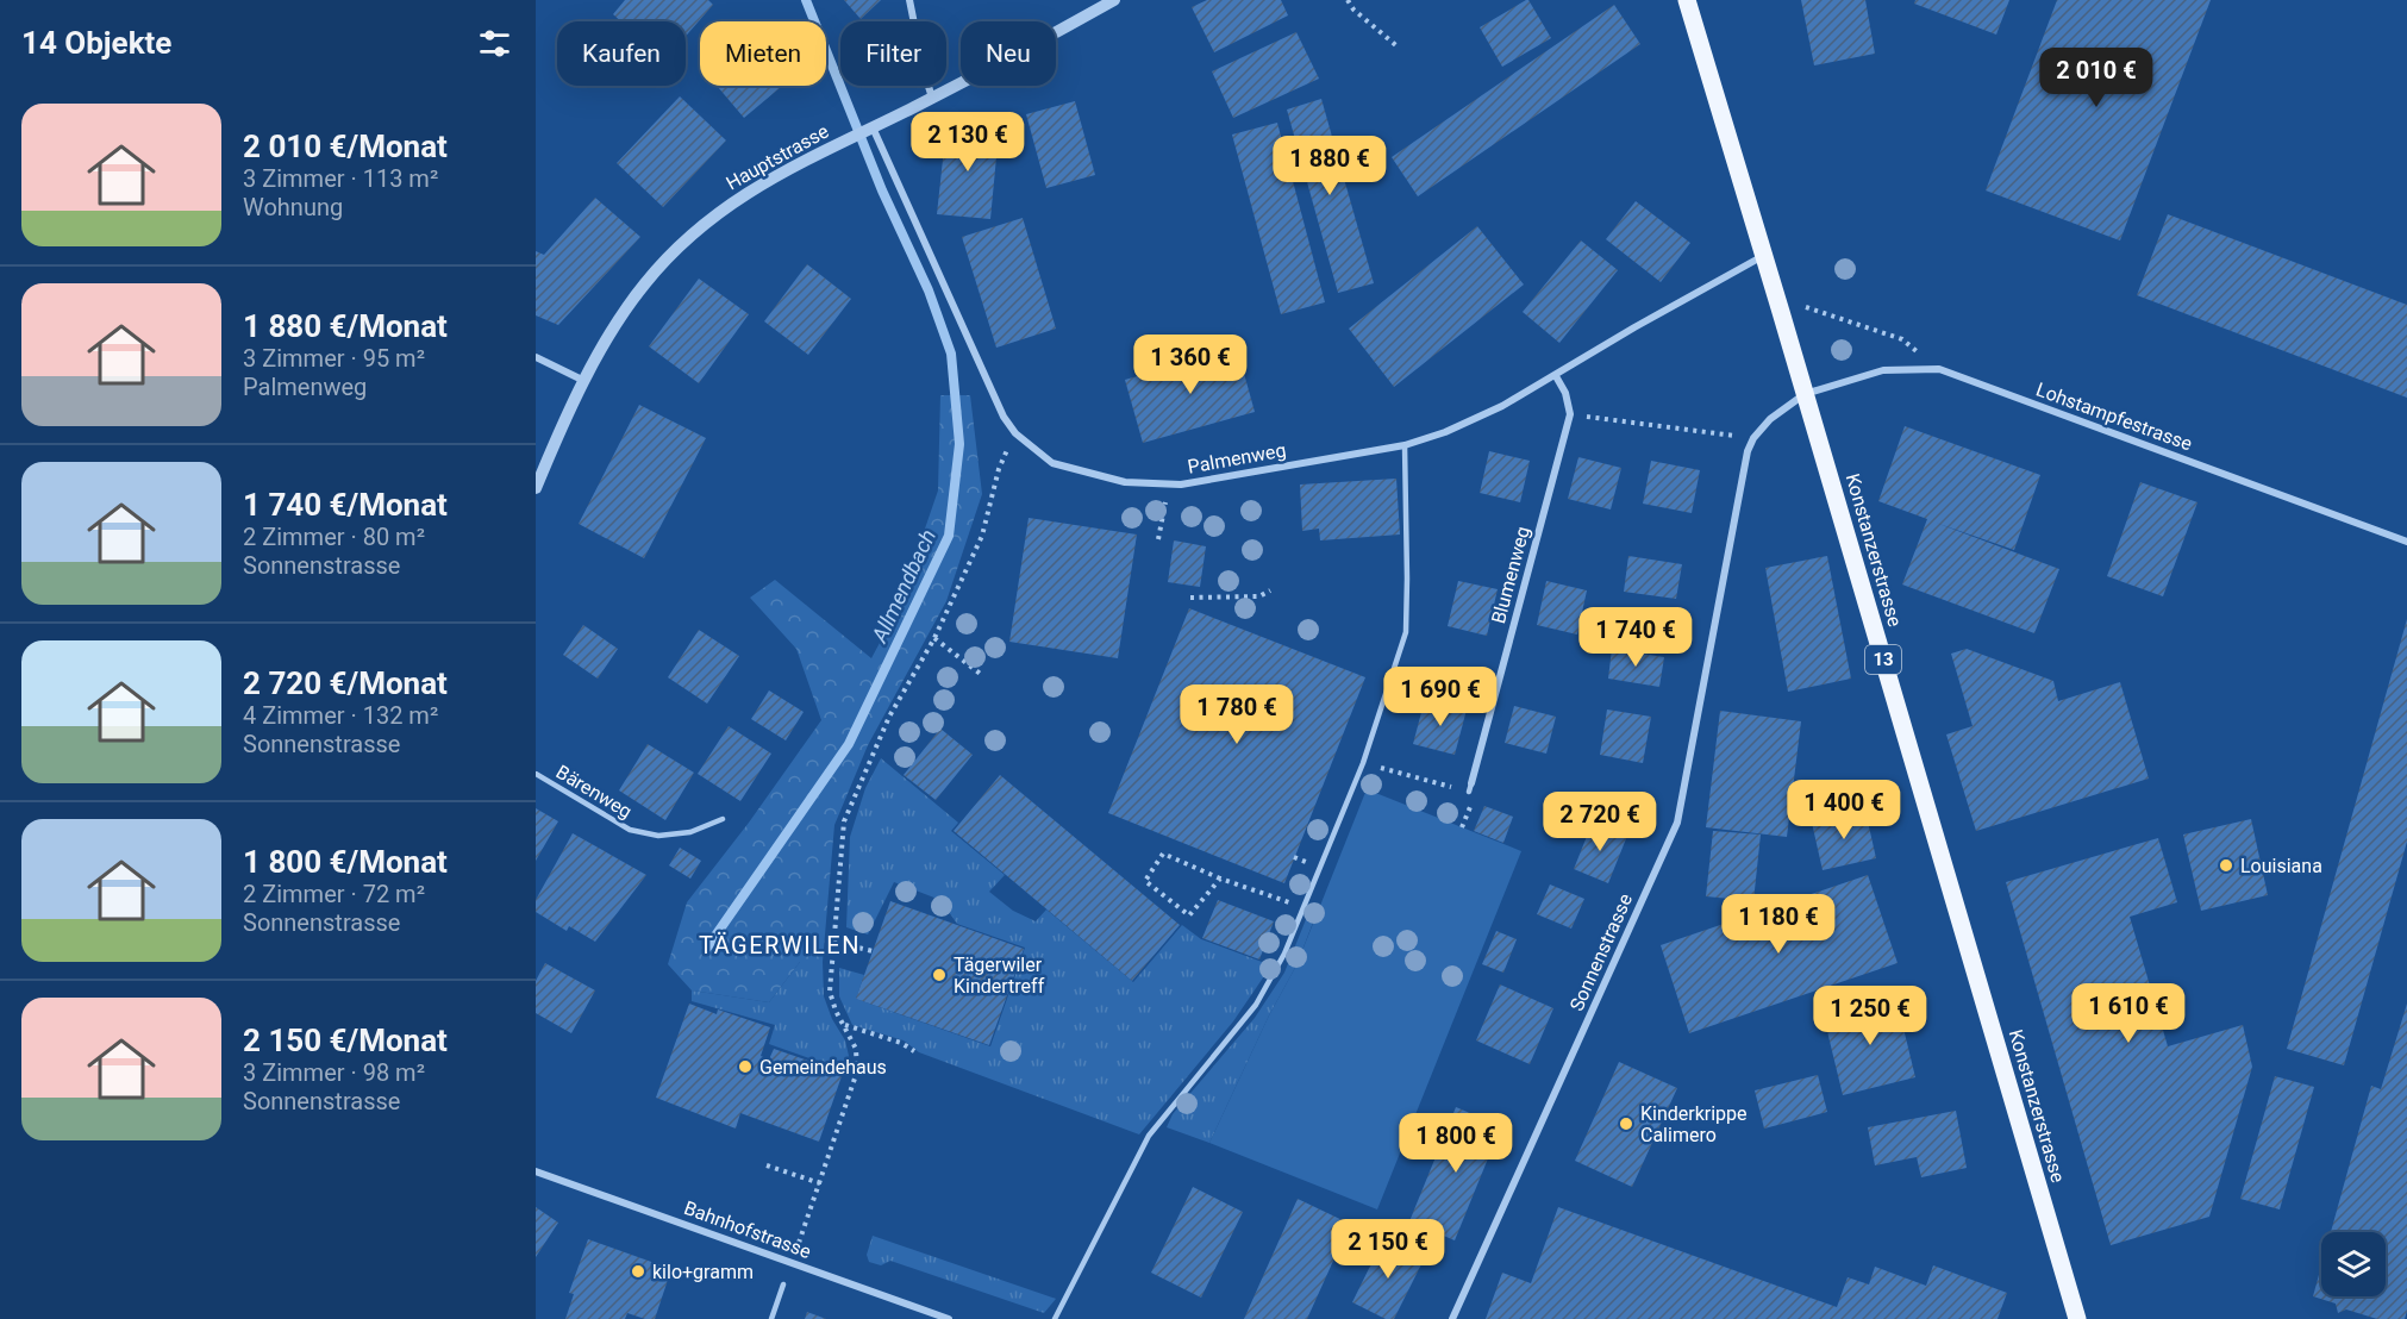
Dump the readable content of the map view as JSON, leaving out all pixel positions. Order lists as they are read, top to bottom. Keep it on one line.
{"streets":{"main road":["Konstanzerstrasse","13"],"street":["Hauptstrasse","Lohstampfestrasse","Palmenweg","Blumenweg","Sonnenstrasse","Bahnhofstrasse"],"lane":["Bärenweg"]},"crossings":[["Hauptstrasse","Palmenweg"],["Lohstampfestrasse","Konstanzerstrasse"],["Lohstampfestrasse","Sonnenstrasse"],["Palmenweg","Konstanzerstrasse"],["Konstanzerstrasse","Sonnenstrasse"]],"districts":["TÄGERWILEN"],"water":["Allmendbach"],"places":["Louisiana","Tägerwiler Kindertreff","Gemeindehaus","Kinderkrippe Calimero","kilo+gramm"],"page":{"heading":"14 Objekte","chip":["Kaufen","Mieten","Filter","Neu"],"price":["2 010 €","2 130 €","1 880 €","1 360 €","1 740 €","1 690 €","1 780 €","1 400 €","2 720 €","1 180 €","1 610 €","1 250 €","1 800 €","2 150 €"],"list":[{"name":"2 010 €/Monat","note":"3 Zimmer · 113 m² · Wohnung"},{"name":"1 880 €/Monat","note":"3 Zimmer · 95 m² · Palmenweg"},{"name":"1 740 €/Monat","note":"2 Zimmer · 80 m² · Sonnenstrasse"},{"name":"2 720 €/Monat","note":"4 Zimmer · 132 m² · Sonnenstrasse"},{"name":"1 800 €/Monat","note":"2 Zimmer · 72 m² · Sonnenstrasse"},{"name":"2 150 €/Monat","note":"3 Zimmer · 98 m² · Sonnenstrasse"}]}}
